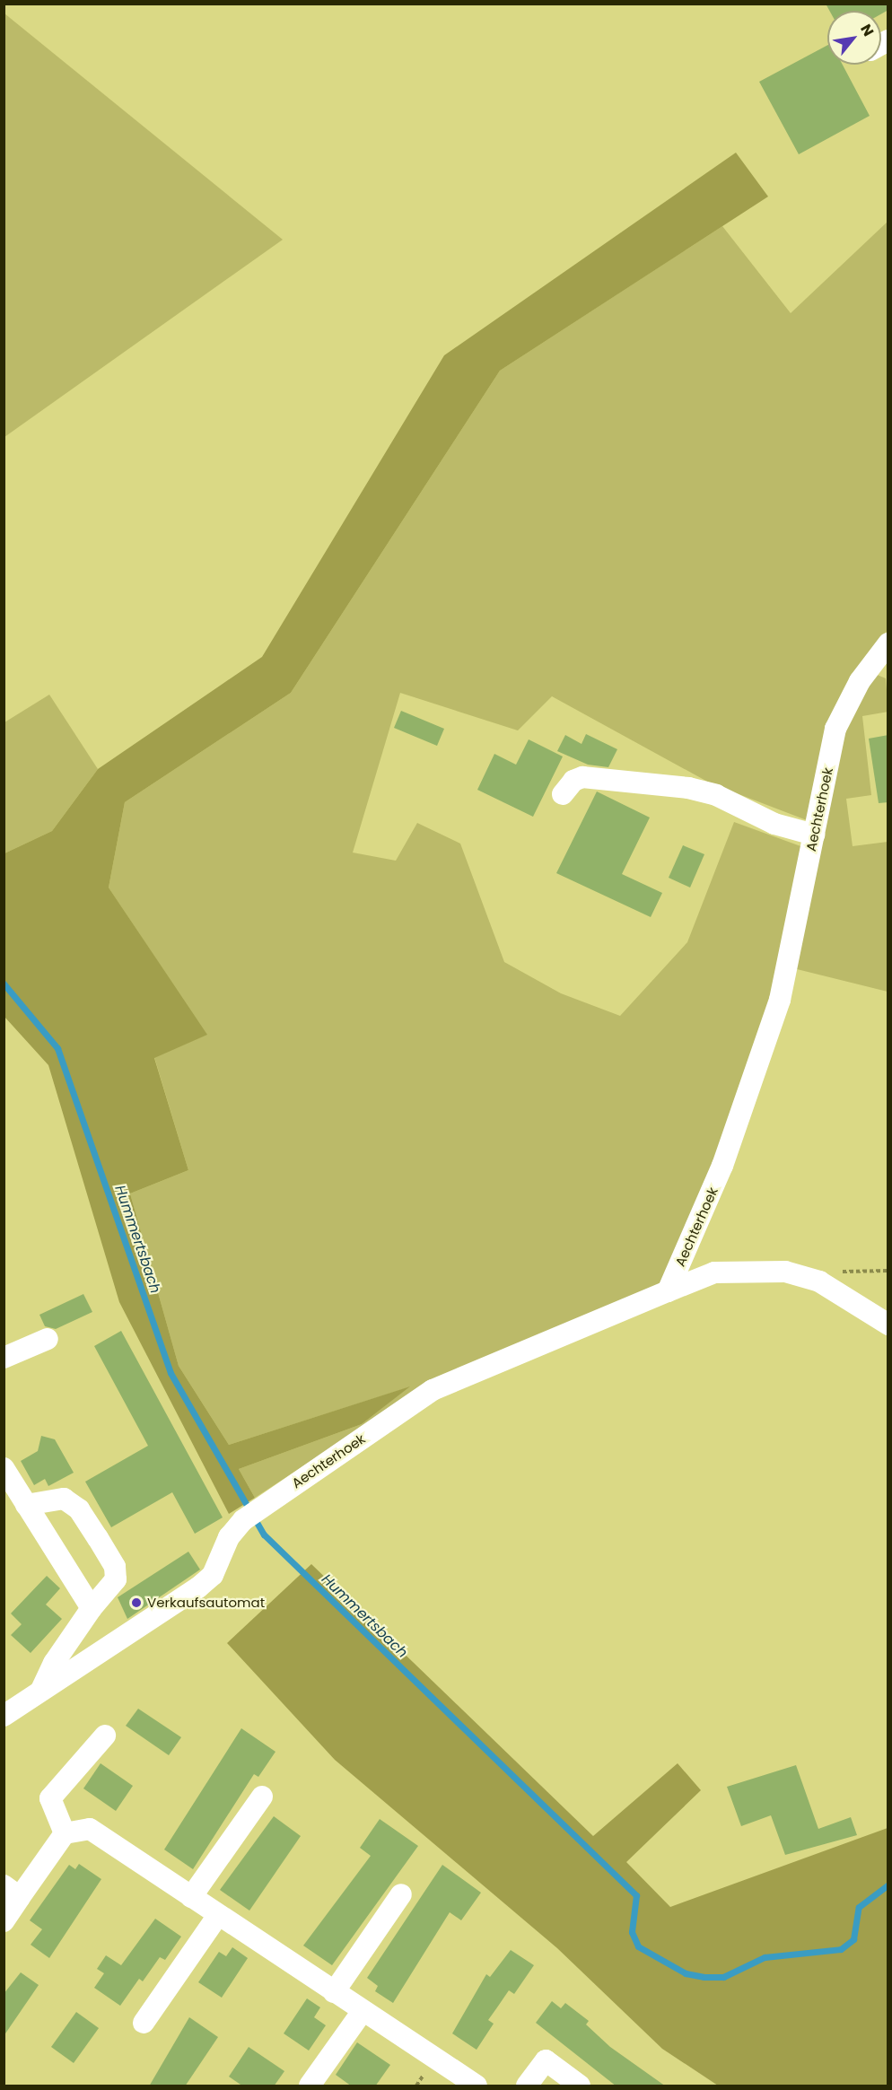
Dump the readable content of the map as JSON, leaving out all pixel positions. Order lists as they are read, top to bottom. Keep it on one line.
{"streets":{"street":["Aechterhoek"]},"water":["Hummertsbach"],"places":["Verkaufsautomat"],"north":"top right"}
